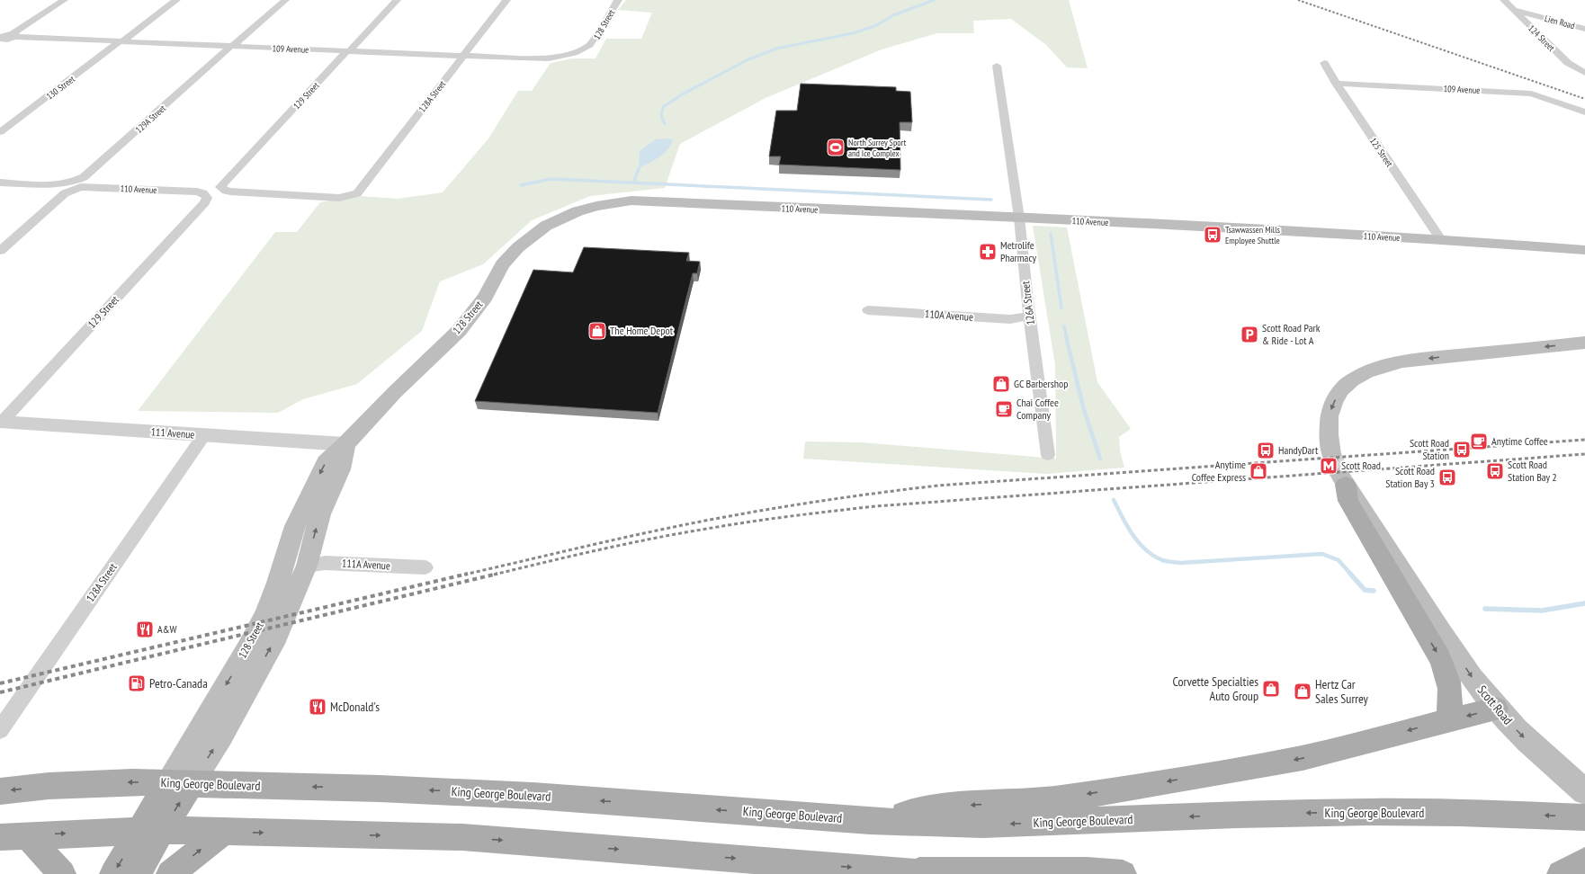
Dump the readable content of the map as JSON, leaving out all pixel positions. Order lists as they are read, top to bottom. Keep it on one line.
{"streets":{"main road":["128 Street","110 Avenue","Scott Road","King George Boulevard"],"street":["Lien Road","124 Street","109 Avenue","130 Street","129 Street","128A Street","129A Street","125 Street","126A Street","110A Avenue","111 Avenue","111A Avenue"]},"crossings":[["Lien Road","124 Street"],["128 Street","109 Avenue"],["128 Street","110 Avenue"],["128 Street","111 Avenue"],["128 Street","111A Avenue"],["128 Street","King George Boulevard"],["109 Avenue","130 Street"],["109 Avenue","129 Street"],["109 Avenue","128A Street"],["109 Avenue","129A Street"],["109 Avenue","125 Street"],["129 Street","128A Street"],["129 Street","110 Avenue"],["129 Street","111 Avenue"],["128A Street","111 Avenue"],["129A Street","110 Avenue"],["125 Street","110 Avenue"],["110 Avenue","126A Street"],["126A Street","110A Avenue"]],"places":{"sports":["North Surrey Sport and Ice Complex"],"bus stop":["Tsawwassen Mills Employee Shuttle","Scott Road Station","HandyDart","Scott Road Station Bay 2","Scott Road Station Bay 3"],"pharmacy":["Metrolife Pharmacy"],"shop":["The Home Depot","GC Barbershop","Anytime Coffee Express","Corvette Specialties Auto Group","Hertz Car Sales Surrey"],"parking":["Scott Road Park & Ride - Lot A"],"cafe":["Chai Coffee Company","Anytime Coffee"],"metro station":["Scott Road"],"restaurant":["A&W","McDonald's"],"fuel station":["Petro-Canada"]}}
